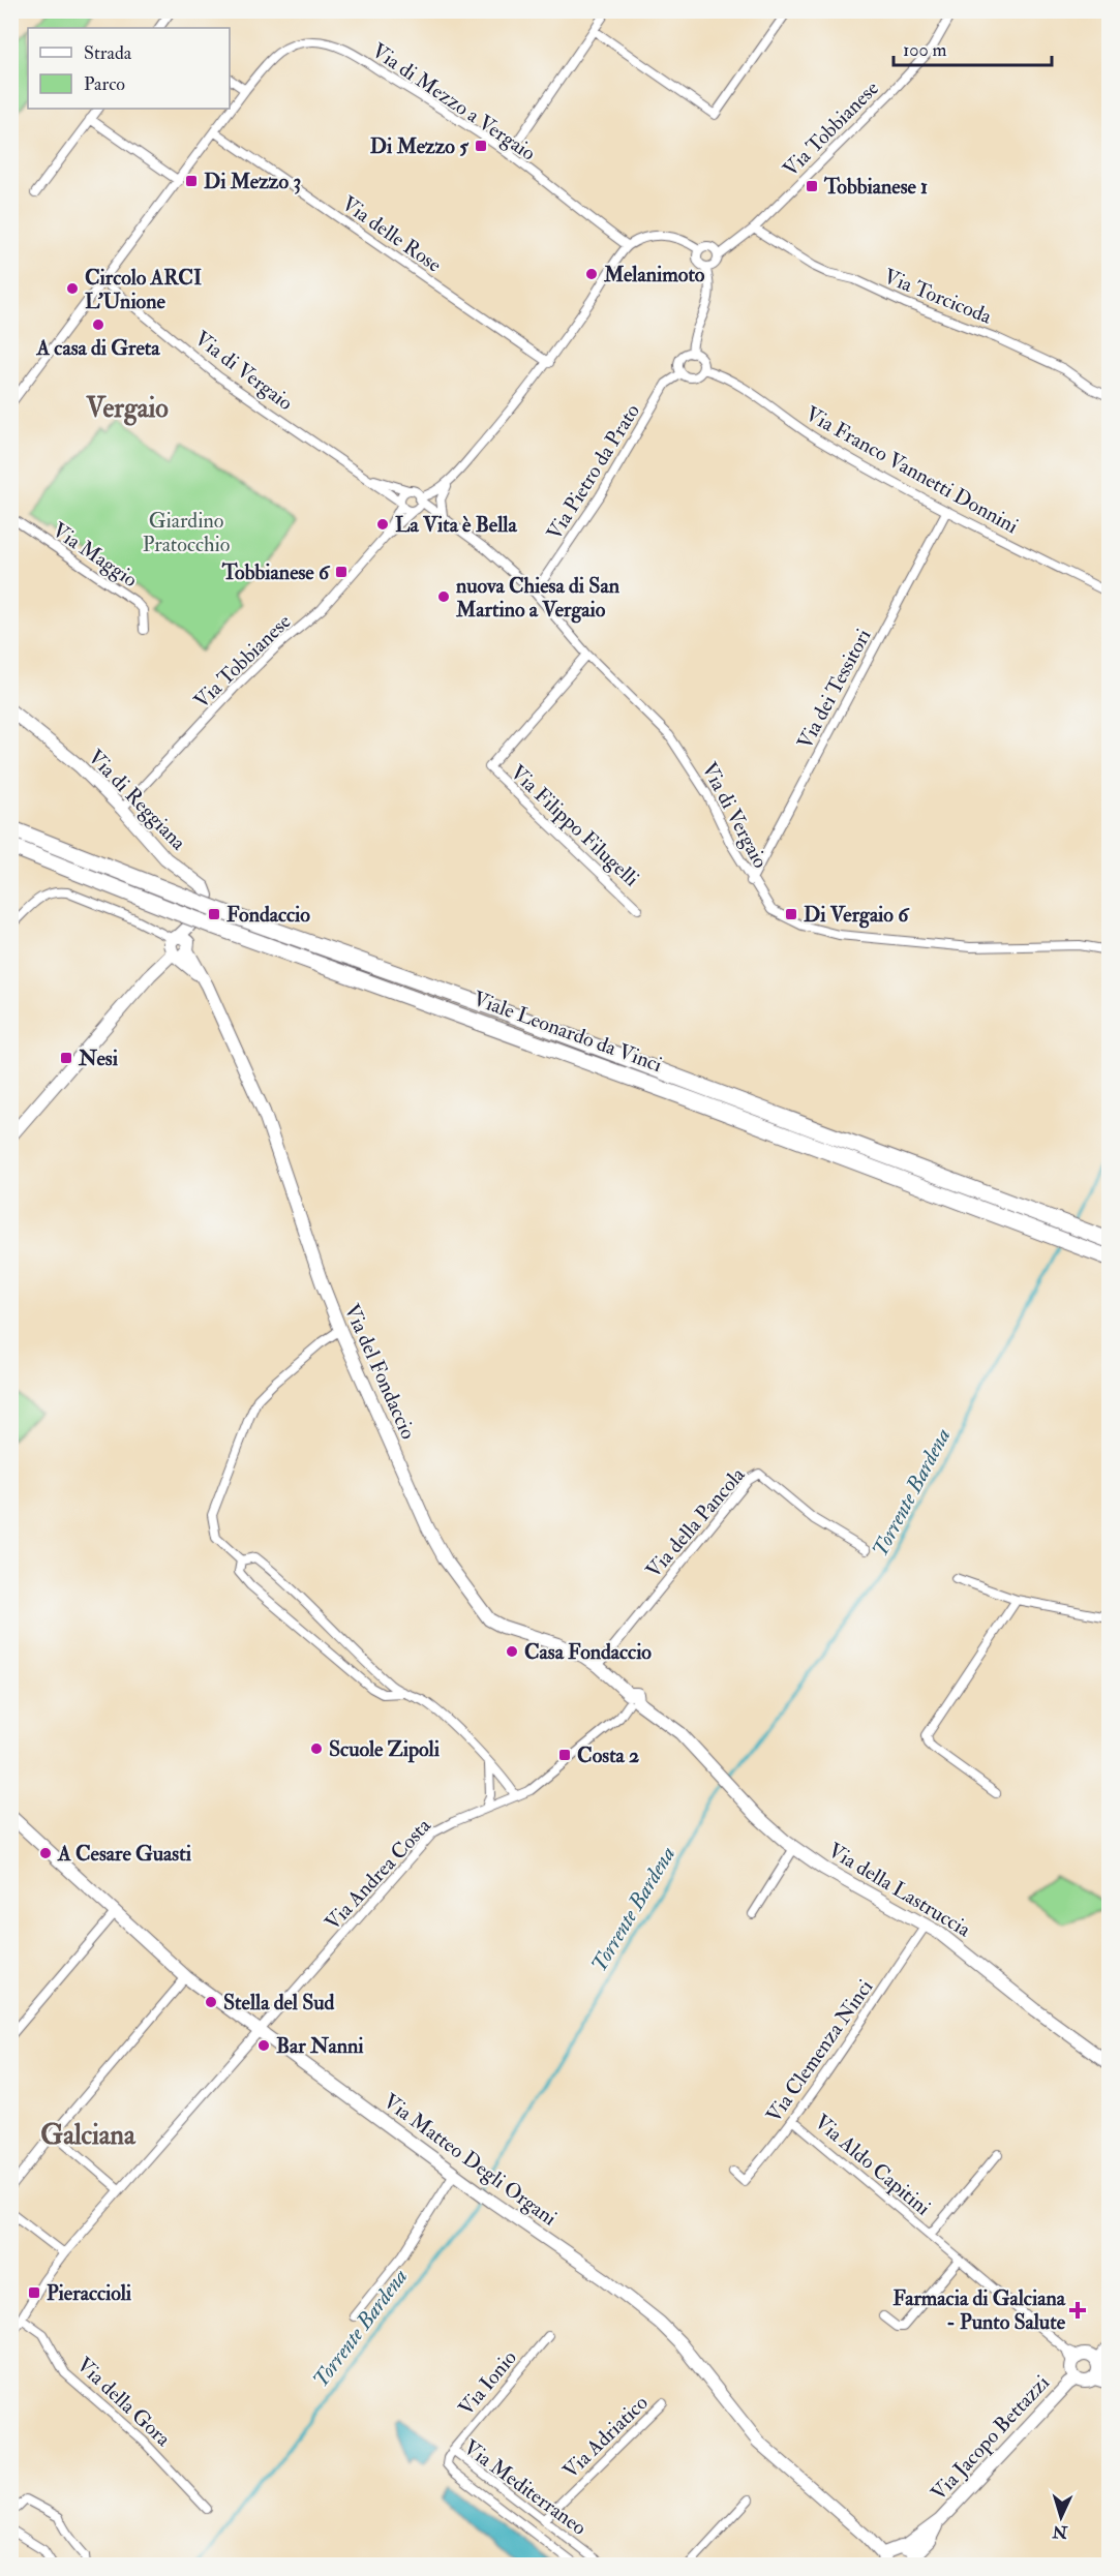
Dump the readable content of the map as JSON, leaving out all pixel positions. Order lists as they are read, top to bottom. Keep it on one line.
{"streets":{"highway":["Viale Leonardo da Vinci"],"street":["Via di Mezzo a Vergaio","Via Tobbianese","Via delle Rose","Via Torcicoda","Via di Vergaio","Via Franco Vannetti Donnini","Via Pietro da Prato","Via Maggio","Via dei Tessitori","Via di Reggiana","Via Filippo Filugelli","Via del Fondaccio","Via della Pancola","Via Andrea Costa","Via della Lastruccia","Via Clemenza Ninci","Via Matteo Degli Organi","Via Aldo Capitini","Via Ionio","Via della Gora","Via Adriatico","Via Jacopo Bettazzi","Via Mediterraneo"]},"crossings":[["Via di Mezzo a Vergaio","Via delle Rose"],["Via di Mezzo a Vergaio","Via di Vergaio"],["Via Tobbianese","Via Torcicoda"],["Via Tobbianese","Via di Vergaio"],["Via Tobbianese","Via di Reggiana"],["Via di Vergaio","Via Pietro da Prato"],["Via di Vergaio","Via dei Tessitori"],["Via di Vergaio","Via Filippo Filugelli"],["Via Franco Vannetti Donnini","Via Pietro da Prato"],["Via Franco Vannetti Donnini","Via dei Tessitori"],["Via di Reggiana","Via del Fondaccio"],["Via del Fondaccio","Via della Pancola"],["Via del Fondaccio","Via Andrea Costa"],["Via del Fondaccio","Via della Lastruccia"],["Via Andrea Costa","Via Matteo Degli Organi"],["Via Andrea Costa","Via della Gora"],["Via della Lastruccia","Via Clemenza Ninci"],["Via Clemenza Ninci","Via Aldo Capitini"],["Via Aldo Capitini","Via Jacopo Bettazzi"],["Via Ionio","Via Mediterraneo"],["Via Adriatico","Via Mediterraneo"]],"districts":["Vergaio","Galciana"],"water":["Torrente Bardena"],"parks":["Giardino Pratocchio"],"places":{"transit":["Di Mezzo 5","Di Mezzo 3","Tobbianese 1","Tobbianese 6","Fondaccio","Di Vergaio 6","Nesi","Costa 2","Pieraccioli"],"other":["Melanimoto","Circolo ARCI L'Unione","A casa di Greta","La Vita è Bella","nuova Chiesa di San Martino a Vergaio","Casa Fondaccio","Scuole Zipoli","A Cesare Guasti","Stella del Sud","Bar Nanni"],"health":["Farmacia di Galciana - Punto Salute"]},"legend":["Strada","Parco"],"scale_bar":"100 m","north":"bottom"}
